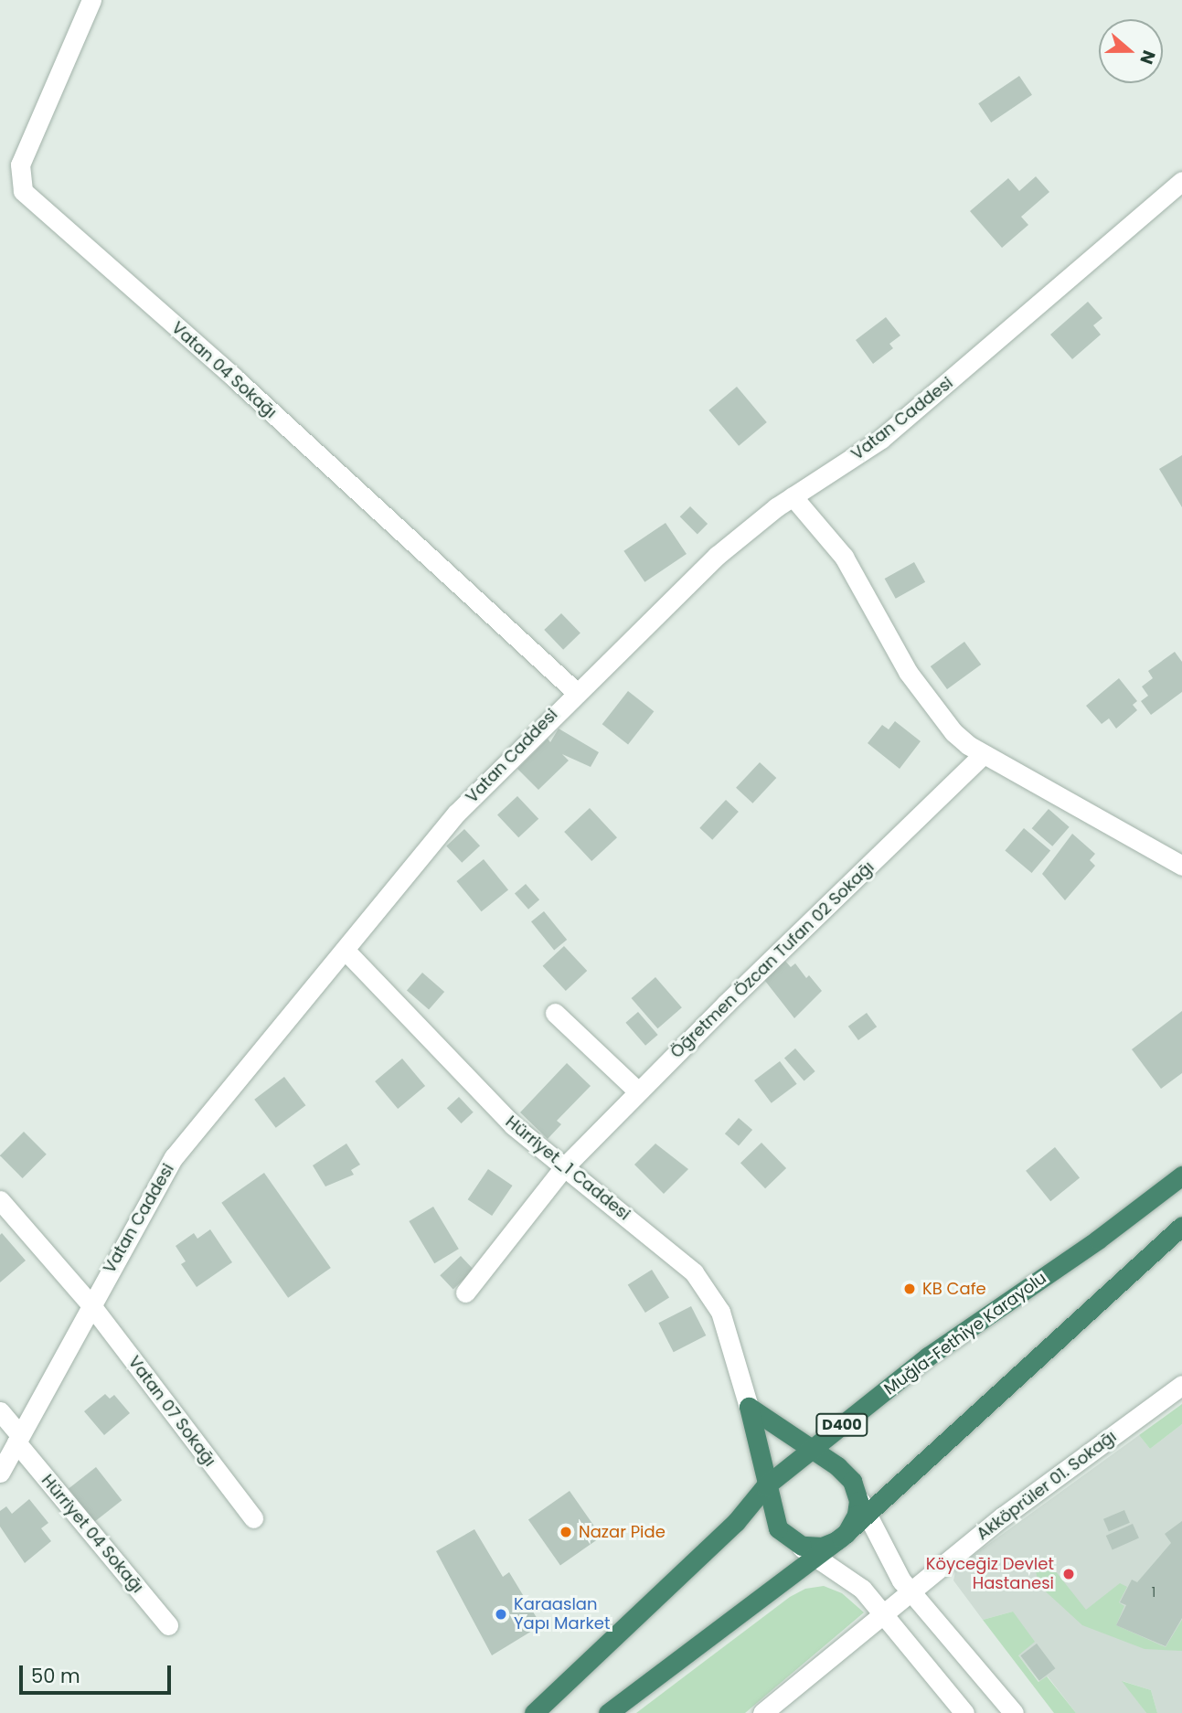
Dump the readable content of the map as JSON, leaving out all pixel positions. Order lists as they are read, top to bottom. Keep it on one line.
{"streets":{"highway":["Muğla-Fethiye Karayolu","D400"],"street":["Vatan 04 Sokağı","Vatan Caddesi","Öğretmen Özcan Tufan 02 Sokağı","Hürriyet_1 Caddesi","Vatan 07 Sokağı","Akköprüler 01. Sokağı","Hürriyet 04 Sokağı"]},"crossings":[["Vatan 04 Sokağı","Vatan Caddesi"],["Vatan Caddesi","Hürriyet_1 Caddesi"],["Vatan Caddesi","Vatan 07 Sokağı"],["Vatan Caddesi","Hürriyet 04 Sokağı"],["Öğretmen Özcan Tufan 02 Sokağı","Hürriyet_1 Caddesi"]],"places":["KB Cafe","Nazar Pide","Köyceğiz Devlet Hastanesi","Karaaslan Yapı Market"],"house_numbers":["1"],"scale_bar":"50 m","north":"right"}
